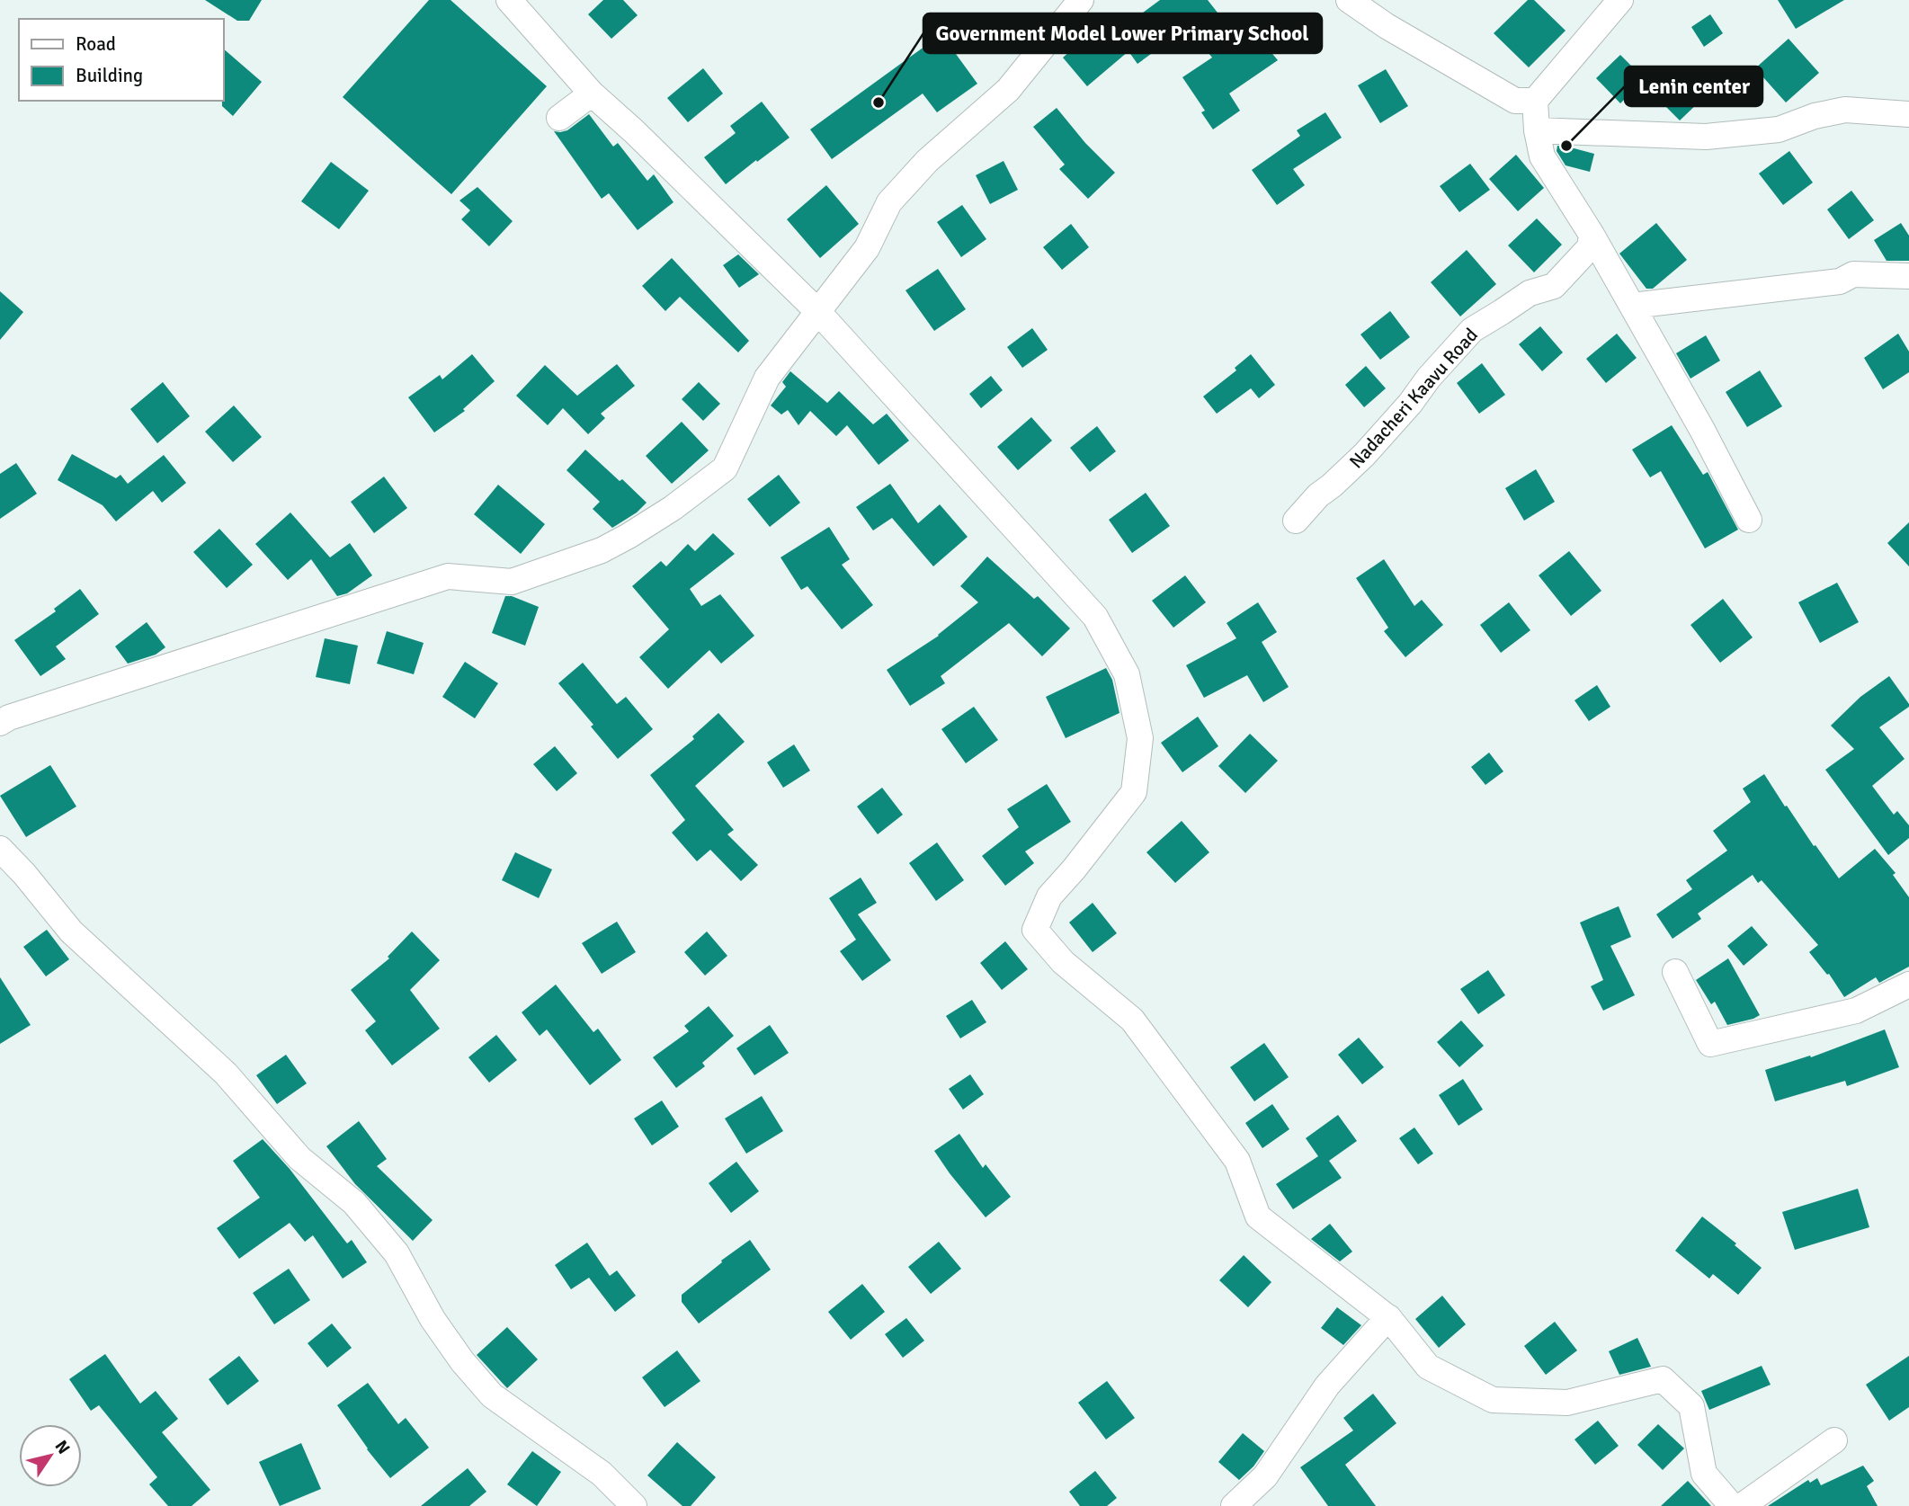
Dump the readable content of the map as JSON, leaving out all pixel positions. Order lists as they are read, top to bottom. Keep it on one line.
{"streets":{"street":["Nadacheri Kaavu Road"]},"places":["Government Model Lower Primary School","Lenin center"],"legend":["Road","Building"],"north":"top right"}
